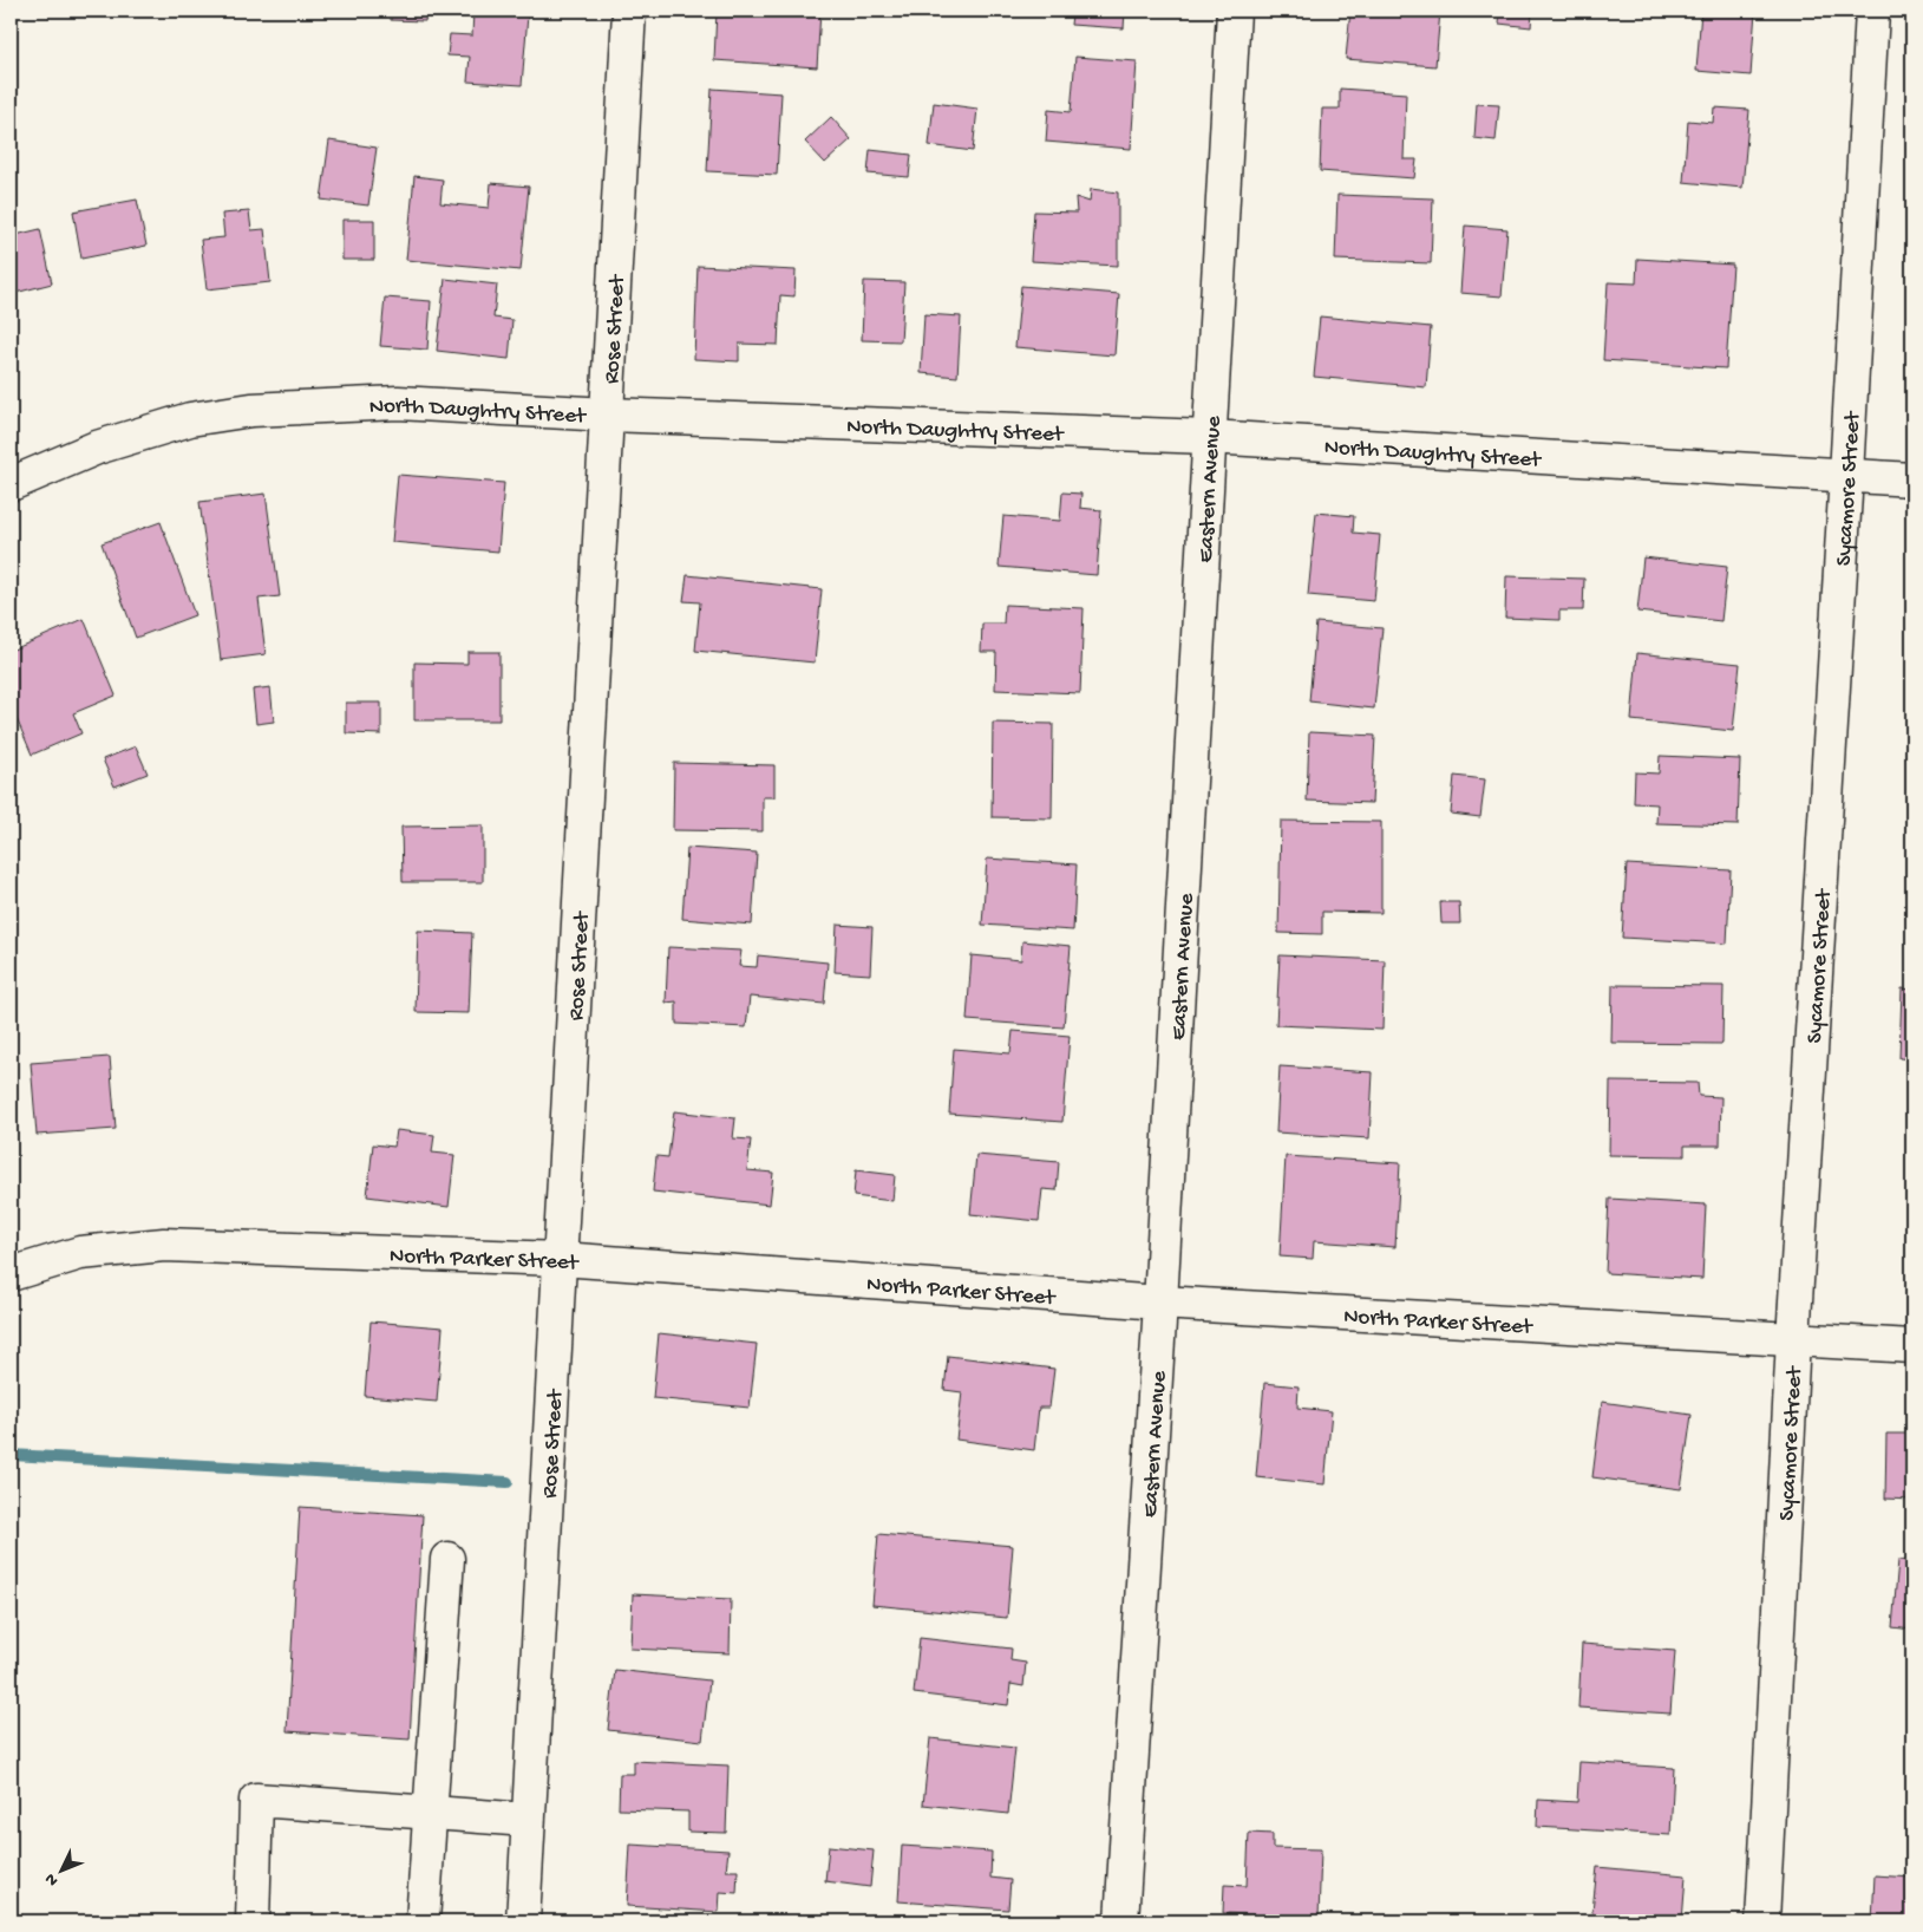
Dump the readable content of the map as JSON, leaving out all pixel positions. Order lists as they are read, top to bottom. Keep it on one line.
{"streets":{"street":["Rose Street","North Daughtry Street","Eastern Avenue","Sycamore Street","North Parker Street"]},"crossings":[["Rose Street","North Daughtry Street"],["Rose Street","North Parker Street"],["North Daughtry Street","Eastern Avenue"],["North Daughtry Street","Sycamore Street"],["Eastern Avenue","North Parker Street"],["Sycamore Street","North Parker Street"]],"north":"bottom left"}
